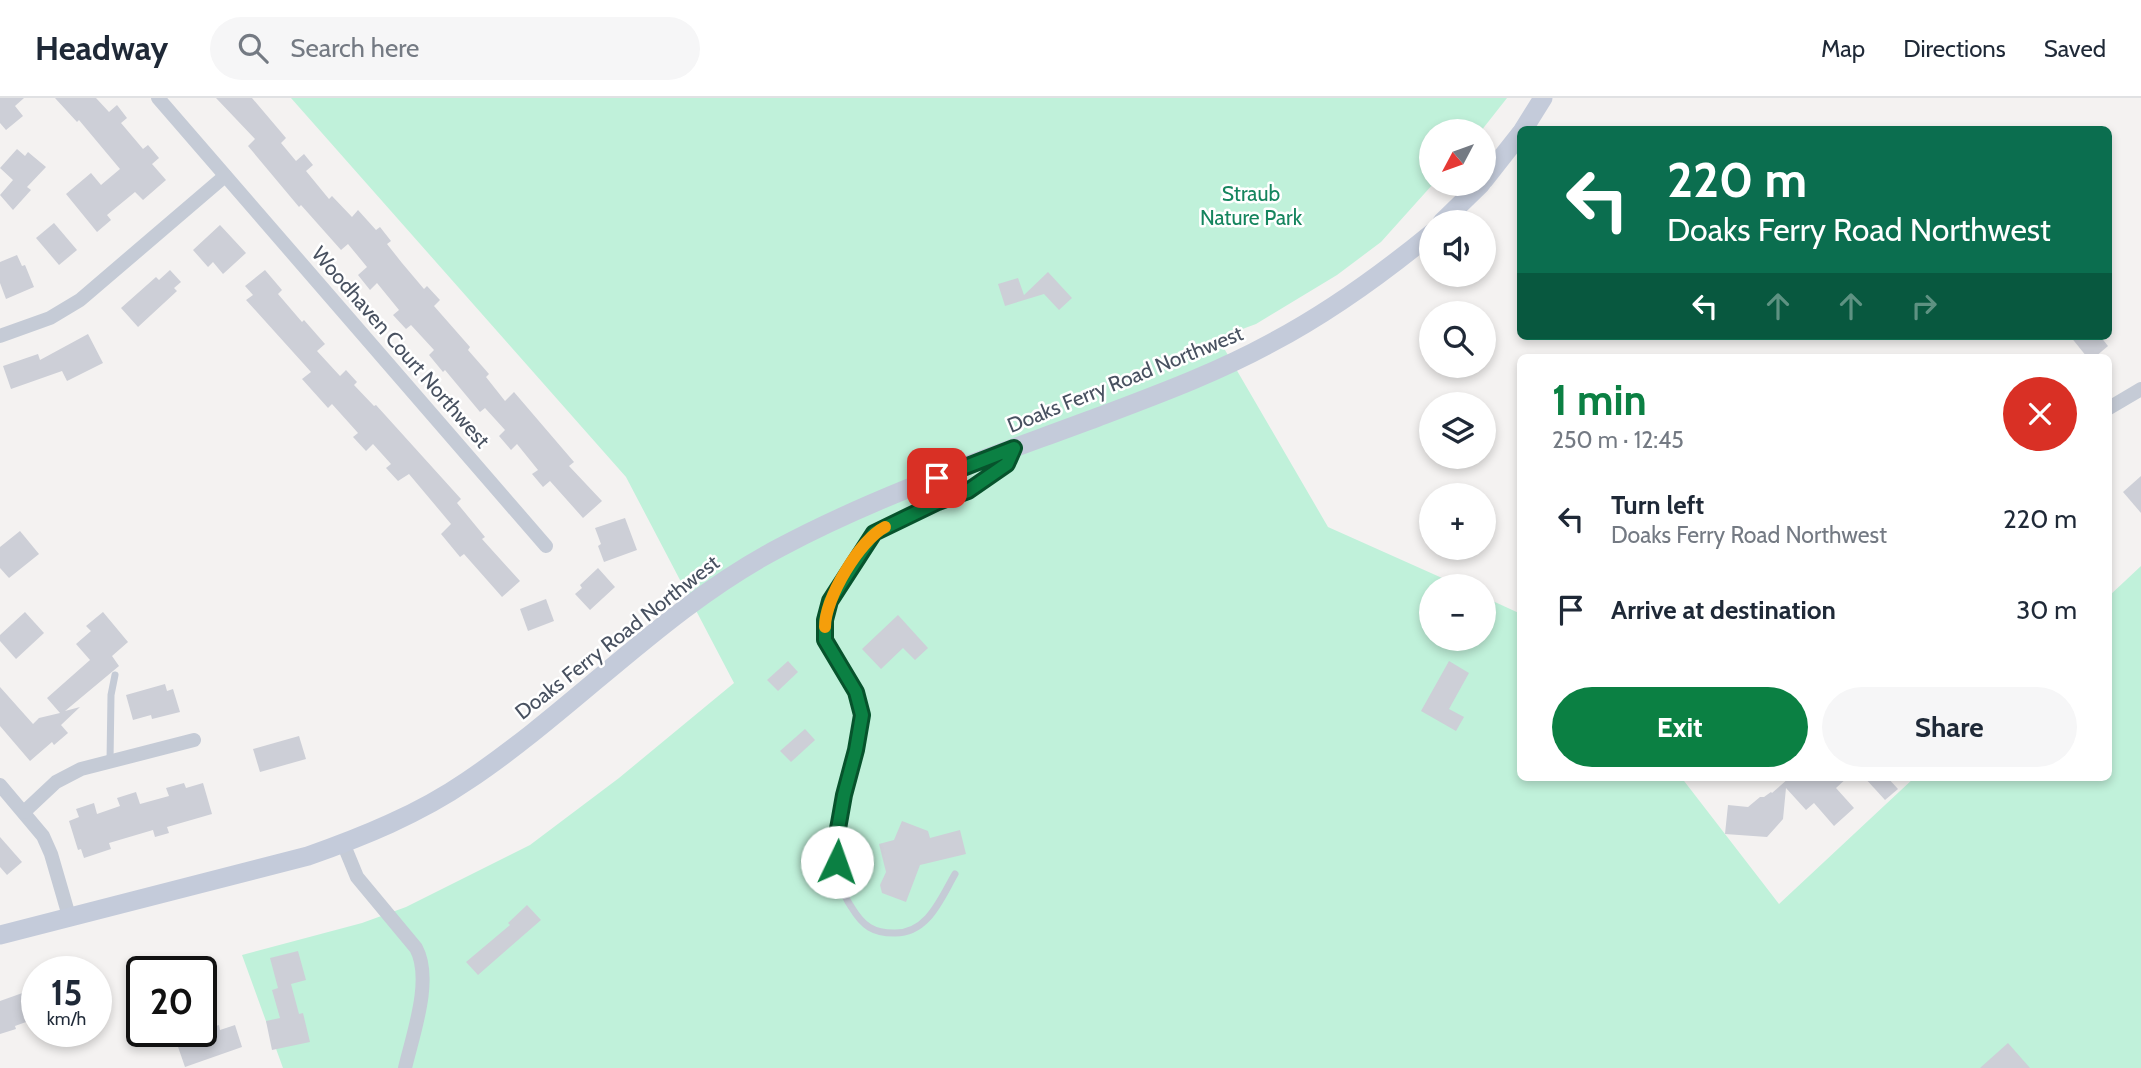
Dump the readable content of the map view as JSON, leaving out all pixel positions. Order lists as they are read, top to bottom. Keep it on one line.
{"streets":{"main road":["Doaks Ferry Road Northwest"],"street":["Woodhaven Court Northwest"]},"parks":["Straub Nature Park"],"north":"bottom left","page":{"header":"Headway","search":"Search here","nav":["Map","Directions","Saved"],"map_buttons":["+","−"],"turn":["220 m","Doaks Ferry Road Northwest"],"heading":["1 min","250 m · 12:45"],"list":[{"name":"Turn left","note":"Doaks Ferry Road Northwest","value":"220 m"},{"name":"Arrive at destination","value":"30 m"}],"buttons":["Exit","Share"],"speed":"15 km/h","limit":"20"}}
